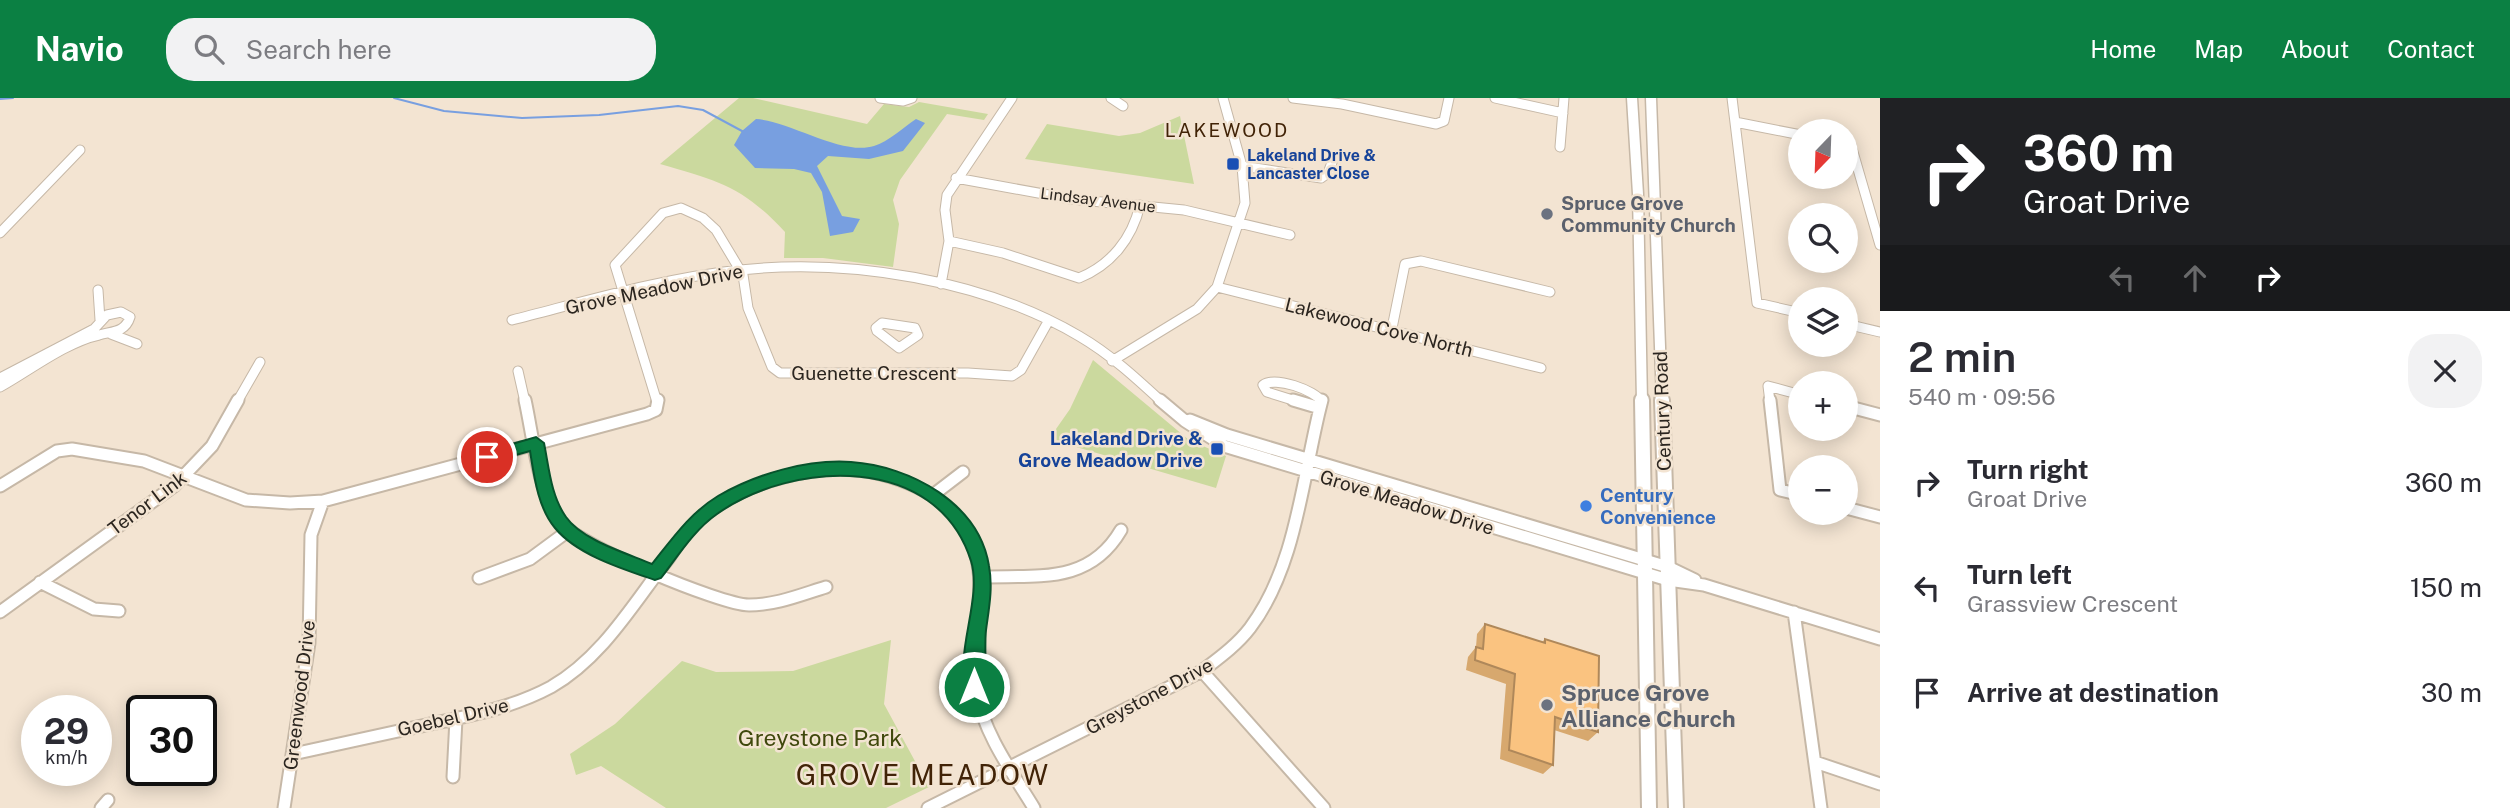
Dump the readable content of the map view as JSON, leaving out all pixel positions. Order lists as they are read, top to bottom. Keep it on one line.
{"streets":{"main road":["Century Road"],"street":["Lindsay Avenue","Grove Meadow Drive","Lakewood Cove North","Guenette Crescent","Tenor Link","Greenwood Drive","Greystone Drive","Goebel Drive"]},"crossings":[["Grove Meadow Drive","Guenette Crescent"],["Grove Meadow Drive","Century Road"],["Grove Meadow Drive","Greystone Drive"],["Greenwood Drive","Goebel Drive"],["Greystone Drive","Goebel Drive"]],"districts":["LAKEWOOD","GROVE MEADOW"],"parks":["Greystone Park"],"places":{"transit":["Lakeland Drive & Lancaster Close","Lakeland Drive & Grove Meadow Drive"],"other":["Spruce Grove Community Church","Century Convenience","Spruce Grove Alliance Church"]},"north":"bottom left","page":{"header":"Navio","search":"Search here","nav":["Home","Map","About","Contact"],"turn":["360 m","Groat Drive"],"map_buttons":["+","−"],"heading":["2 min","540 m · 09:56"],"list":[{"name":"Turn right","note":"Groat Drive","value":"360 m"},{"name":"Turn left","note":"Grassview Crescent","value":"150 m"},{"name":"Arrive at destination","value":"30 m"}],"speed":"29 km/h","limit":"30"}}
